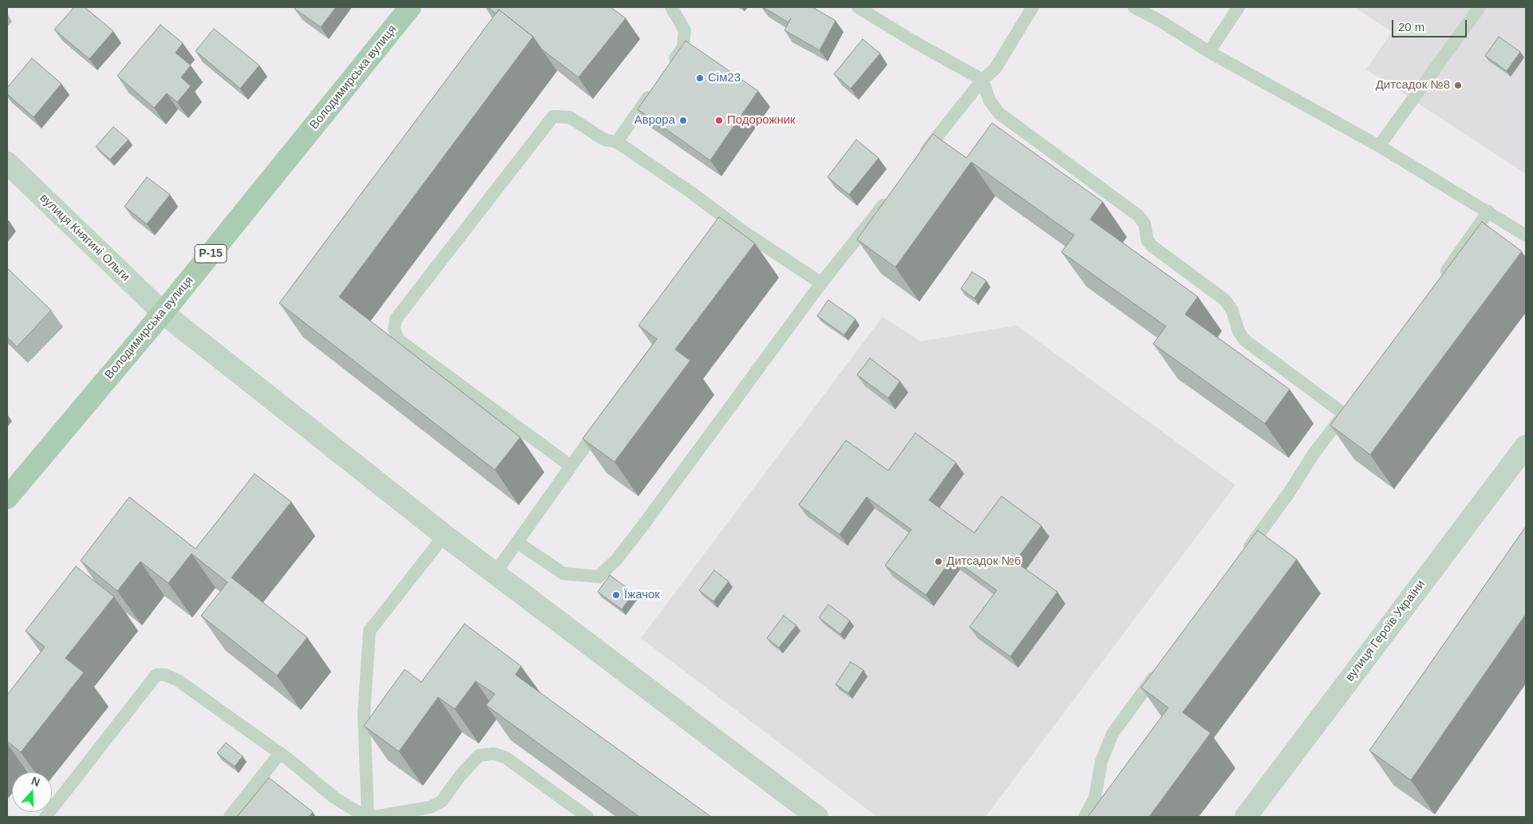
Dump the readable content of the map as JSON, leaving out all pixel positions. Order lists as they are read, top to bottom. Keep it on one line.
{"streets":{"main road":["Володимирська вулиця","Р-15"],"street":["вулиця Княгині Ольги","вулиця Героїв України"]},"crossings":[["Володимирська вулиця","вулиця Княгині Ольги"]],"places":["Сім23","Дитсадок №8","Аврора","Подорожник","Дитсадок №6","Їжачок"],"scale_bar":"20 m","north":"top"}
